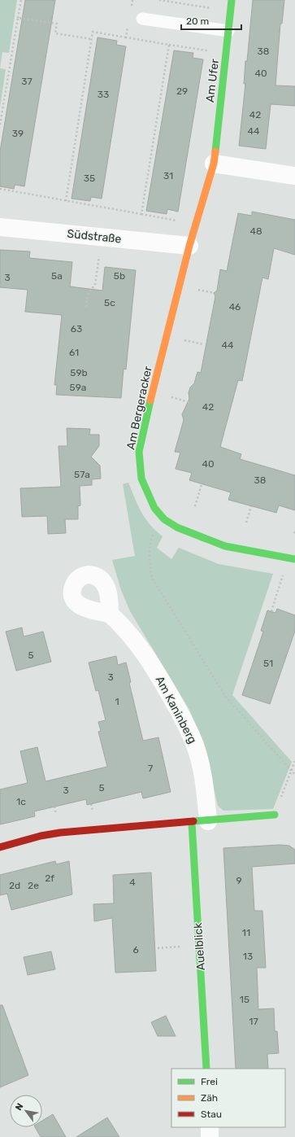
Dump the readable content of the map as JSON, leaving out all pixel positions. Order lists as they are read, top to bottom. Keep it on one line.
{"streets":{"street":["Am Ufer","Südstraße","Am Bergeracker","Am Kaninberg","Auelblick"]},"crossings":[["Am Ufer","Am Bergeracker"],["Südstraße","Am Bergeracker"],["Am Kaninberg","Auelblick"]],"house_numbers":["38","40","37","29","33","42","44","39","31","35","48","5a","5b","3","5c","46","63","44","61","59b","59a","42","40","57a","38","5","51","3","1","7","5","3","1c","2f","9","4","2d","2e","11","6","13","15","17"],"legend":["Frei","Zäh","Stau"],"scale_bar":"20 m","north":"top left"}
